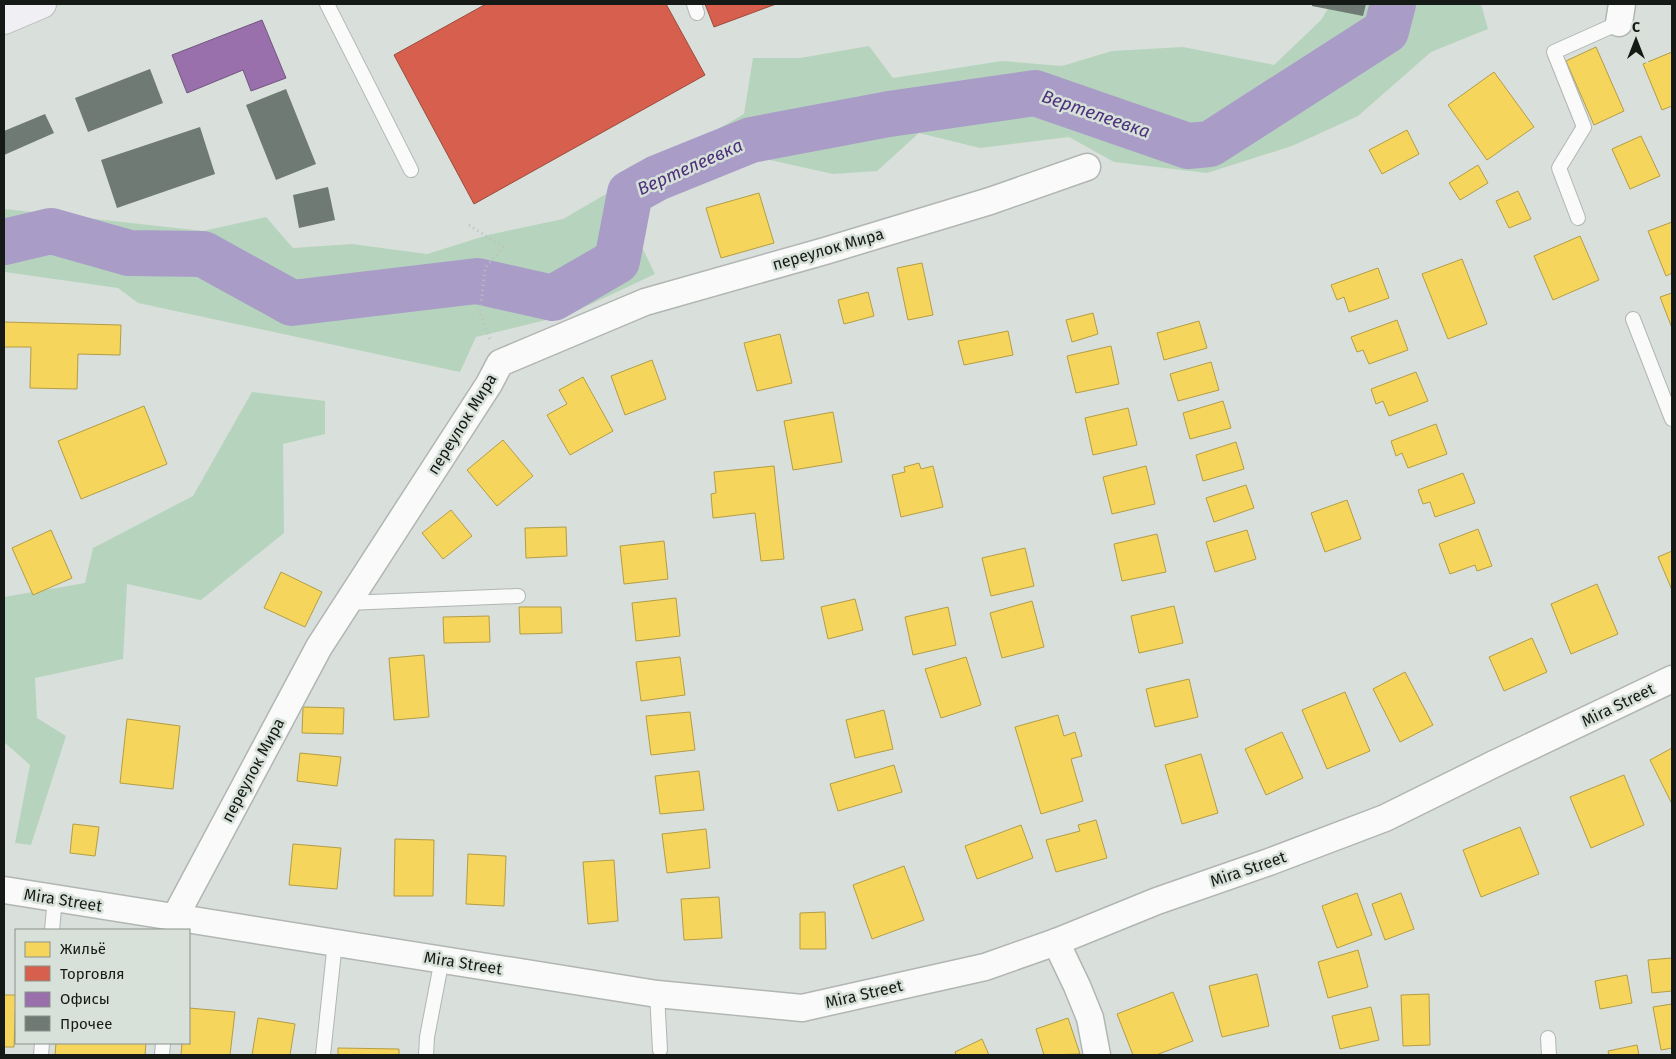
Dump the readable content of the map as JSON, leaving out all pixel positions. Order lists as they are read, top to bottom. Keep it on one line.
{"streets":{"street":["переулок Мира","Mira Street"]},"crossings":[["переулок Мира","Mira Street"]],"water":["Вертелеевка"],"legend":["Жильё","Торговля","Офисы","Прочее"],"north":"top"}
